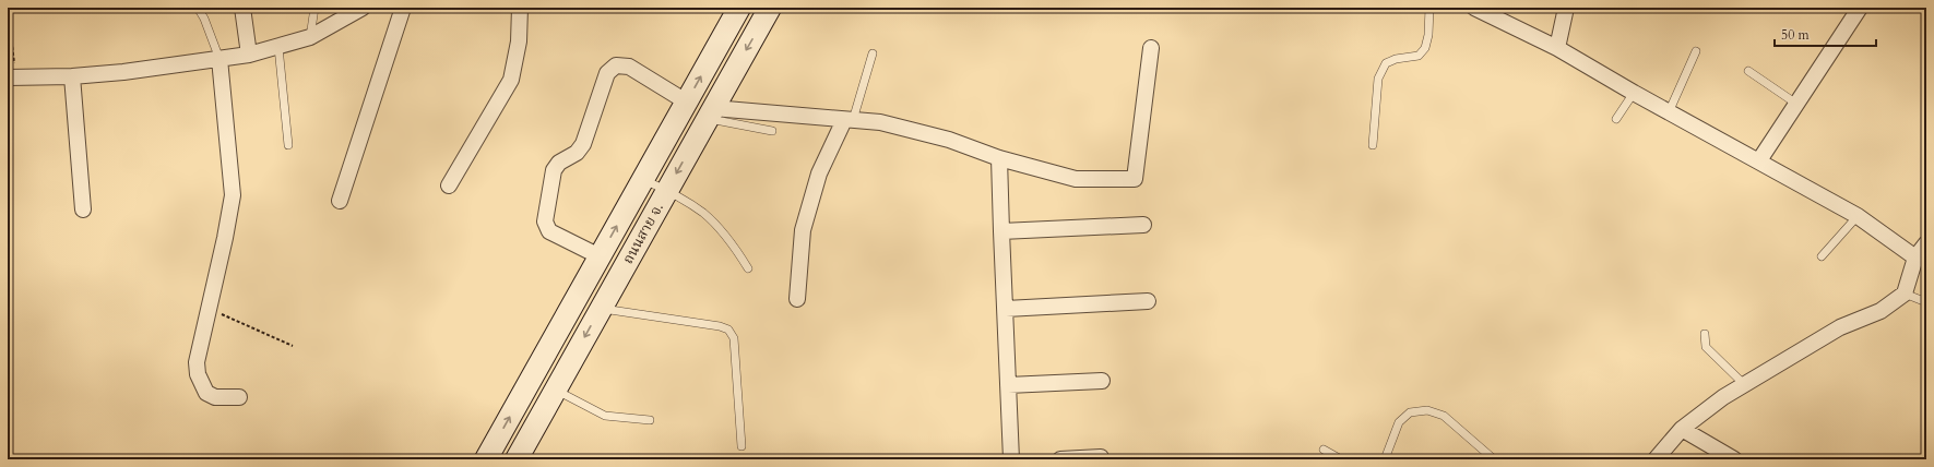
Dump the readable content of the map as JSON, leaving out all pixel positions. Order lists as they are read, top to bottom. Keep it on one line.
{"streets":{"main road":["ถนนสาย จ."]},"scale_bar":"50 m"}
